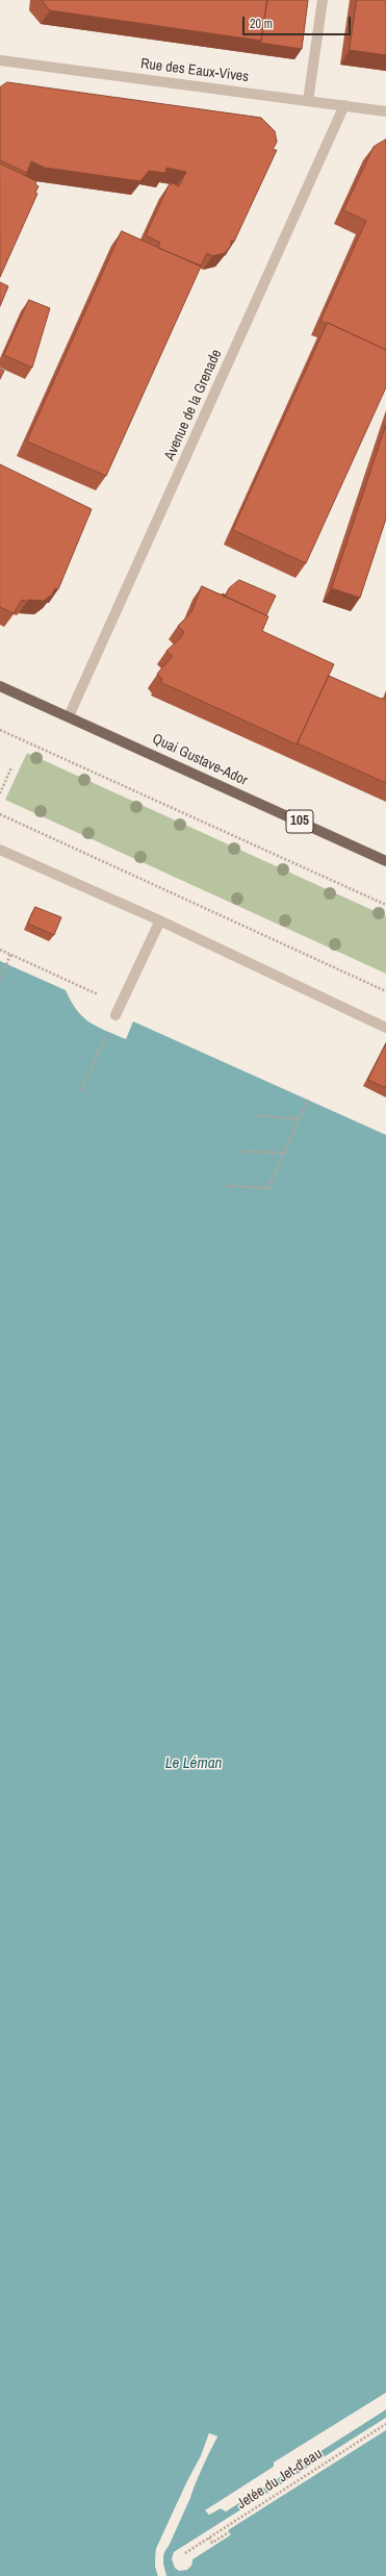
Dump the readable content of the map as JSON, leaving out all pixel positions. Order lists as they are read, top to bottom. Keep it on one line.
{"streets":{"main road":["Quai Gustave-Ador","105"],"street":["Rue des Eaux-Vives","Avenue de la Grenade"],"path":["Jetée du Jet-d'eau"]},"crossings":[["Rue des Eaux-Vives","Avenue de la Grenade"],["Avenue de la Grenade","Quai Gustave-Ador"]],"water":["Le Léman"],"scale_bar":"20 m"}
